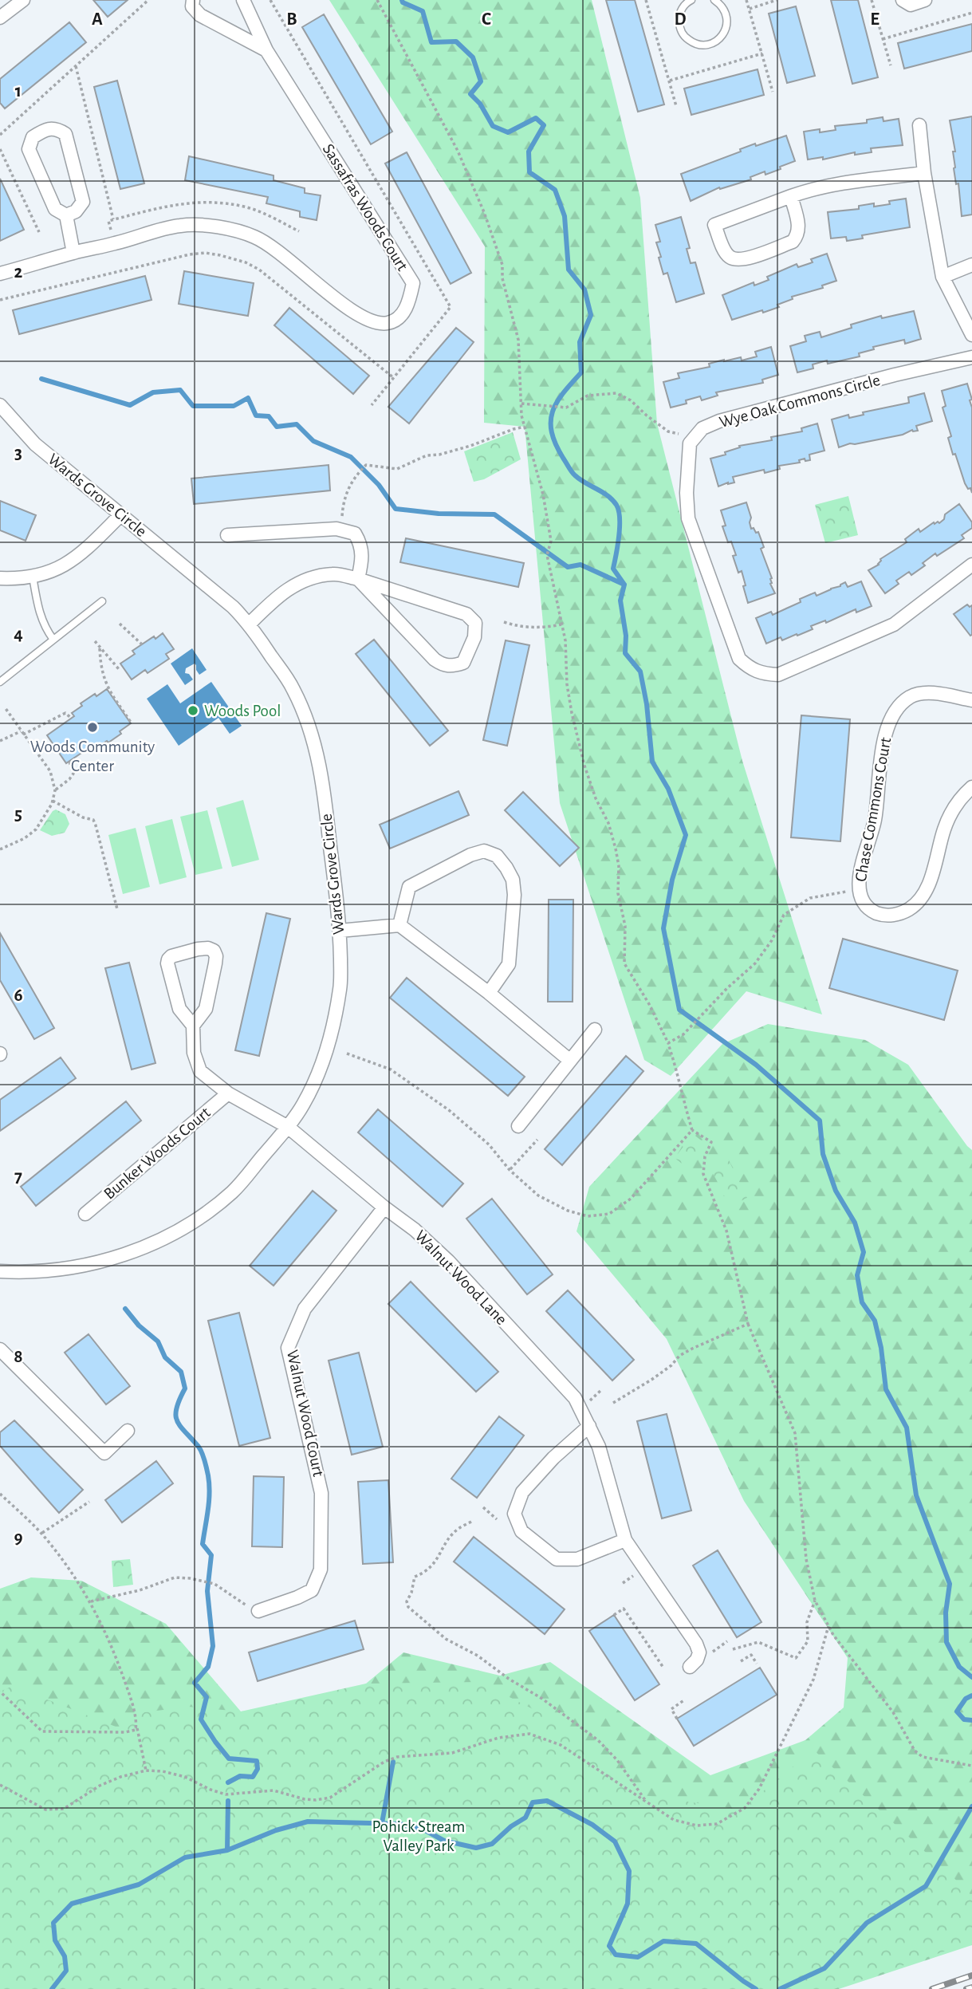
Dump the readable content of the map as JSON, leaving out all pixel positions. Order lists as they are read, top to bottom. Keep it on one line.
{"streets":{"street":["Sassafras Woods Court","Wye Oak Commons Circle","Wards Grove Circle","Chase Commons Court","Bunker Woods Court","Walnut Wood Lane","Walnut Wood Court"]},"crossings":[["Wards Grove Circle","Walnut Wood Lane"],["Bunker Woods Court","Walnut Wood Lane"],["Walnut Wood Lane","Walnut Wood Court"]],"parks":["Pohick Stream Valley Park"],"places":["Woods Pool","Woods Community Center"],"grid":{"columns":["A","B","C","D","E"],"rows":["1","2","3","4","5","6","7","8","9"]}}
